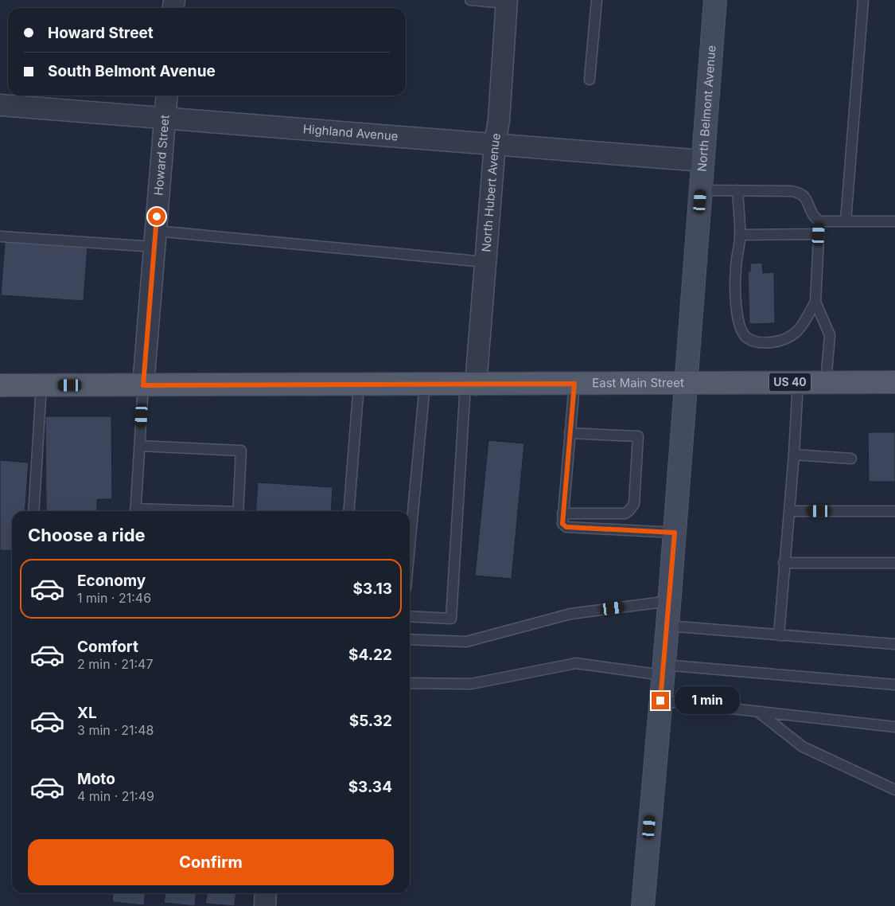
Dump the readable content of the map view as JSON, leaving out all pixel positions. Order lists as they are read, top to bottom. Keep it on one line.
{"streets":{"main road":["North Belmont Avenue","US 40","East Main Street"],"street":["Highland Avenue","Howard Street","North Hubert Avenue"]},"crossings":[["North Belmont Avenue","Highland Avenue"],["North Belmont Avenue","East Main Street"],["Highland Avenue","Howard Street"],["Highland Avenue","North Hubert Avenue"],["Howard Street","East Main Street"],["North Hubert Avenue","East Main Street"]],"page":{"banner":["Howard Street","South Belmont Avenue"],"heading":"Choose a ride","list":[{"name":"Economy","note":"1 min · 21:46","value":"$3.13"},{"name":"Comfort","note":"2 min · 21:47","value":"$4.22"},{"name":"XL","note":"3 min · 21:48","value":"$5.32"},{"name":"Moto","note":"4 min · 21:49","value":"$3.34"}],"bubble":"1 min","buttons":"Confirm"}}
